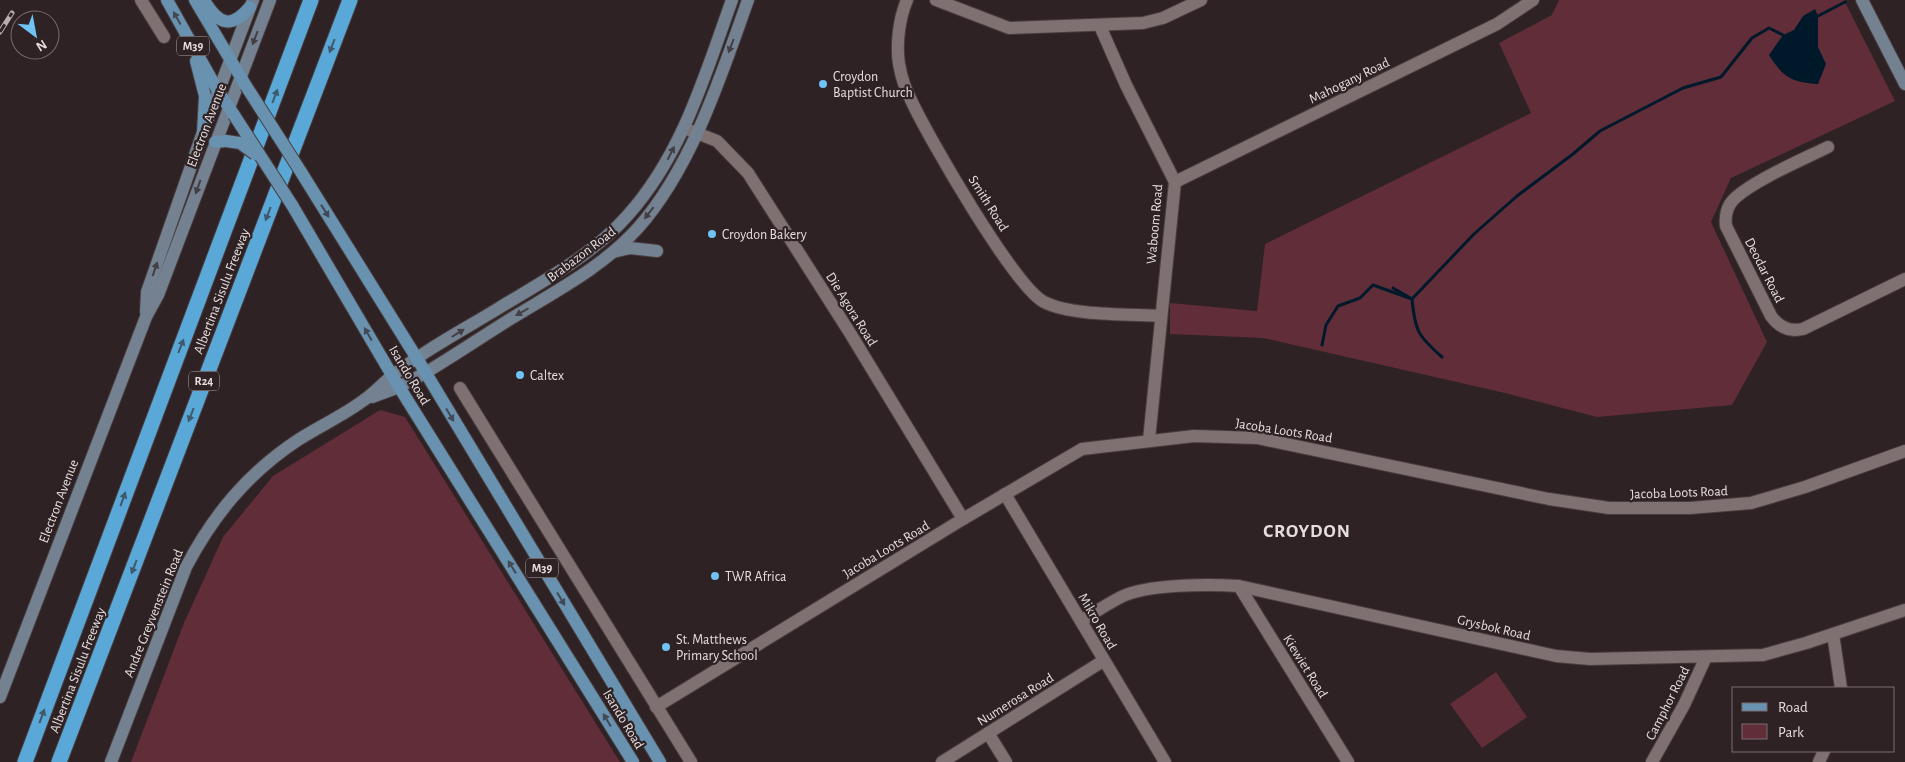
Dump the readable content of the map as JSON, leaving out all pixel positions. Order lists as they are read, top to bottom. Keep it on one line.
{"streets":{"highway":["Albertina Sisulu Freeway","R24"],"main road":["M39","Electron Avenue","Brabazon Road","Isando Road","Andre Greyvenstein Road"],"street":["Mahogany Road","Smith Road","Waboom Road","Deodar Road","Die Agora Road","Jacoba Loots Road","Mikro Road","Grysbok Road","Kiewiet Road","Numerosa Road","Camphor Road"]},"crossings":[["Mahogany Road","Waboom Road"],["Electron Avenue","Isando Road"],["Smith Road","Waboom Road"],["Waboom Road","Jacoba Loots Road"],["Brabazon Road","Die Agora Road"],["Brabazon Road","Isando Road"],["Brabazon Road","Andre Greyvenstein Road"],["Die Agora Road","Jacoba Loots Road"],["Isando Road","Andre Greyvenstein Road"],["Jacoba Loots Road","Mikro Road"],["Mikro Road","Grysbok Road"],["Mikro Road","Numerosa Road"],["Grysbok Road","Kiewiet Road"],["Grysbok Road","Camphor Road"]],"districts":["CROYDON"],"places":["Croydon Baptist Church","Croydon Bakery","Caltex","TWR Africa","St. Matthews Primary School"],"legend":["Road","Park"],"north":"bottom right"}
